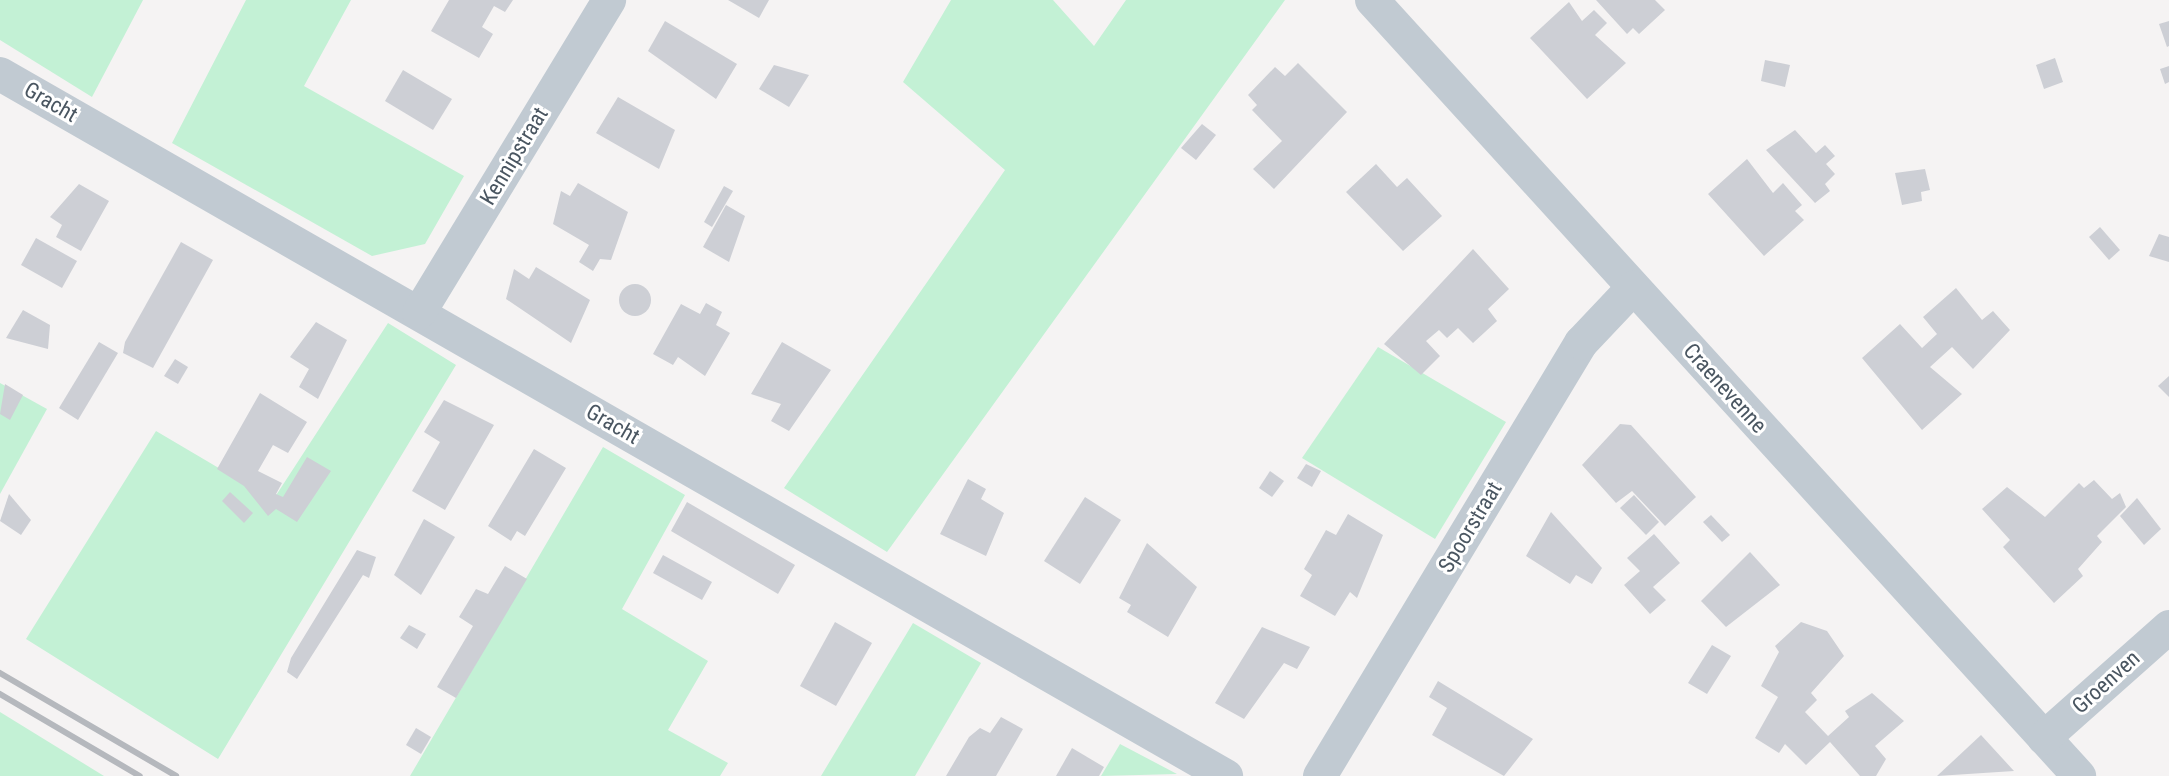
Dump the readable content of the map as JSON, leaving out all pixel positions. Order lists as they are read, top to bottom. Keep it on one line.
{"streets":{"street":["Gracht","Kennipstraat","Craenevenne","Spoorstraat","Groenven"]},"crossings":[["Gracht","Kennipstraat"],["Craenevenne","Spoorstraat"],["Craenevenne","Groenven"]]}
